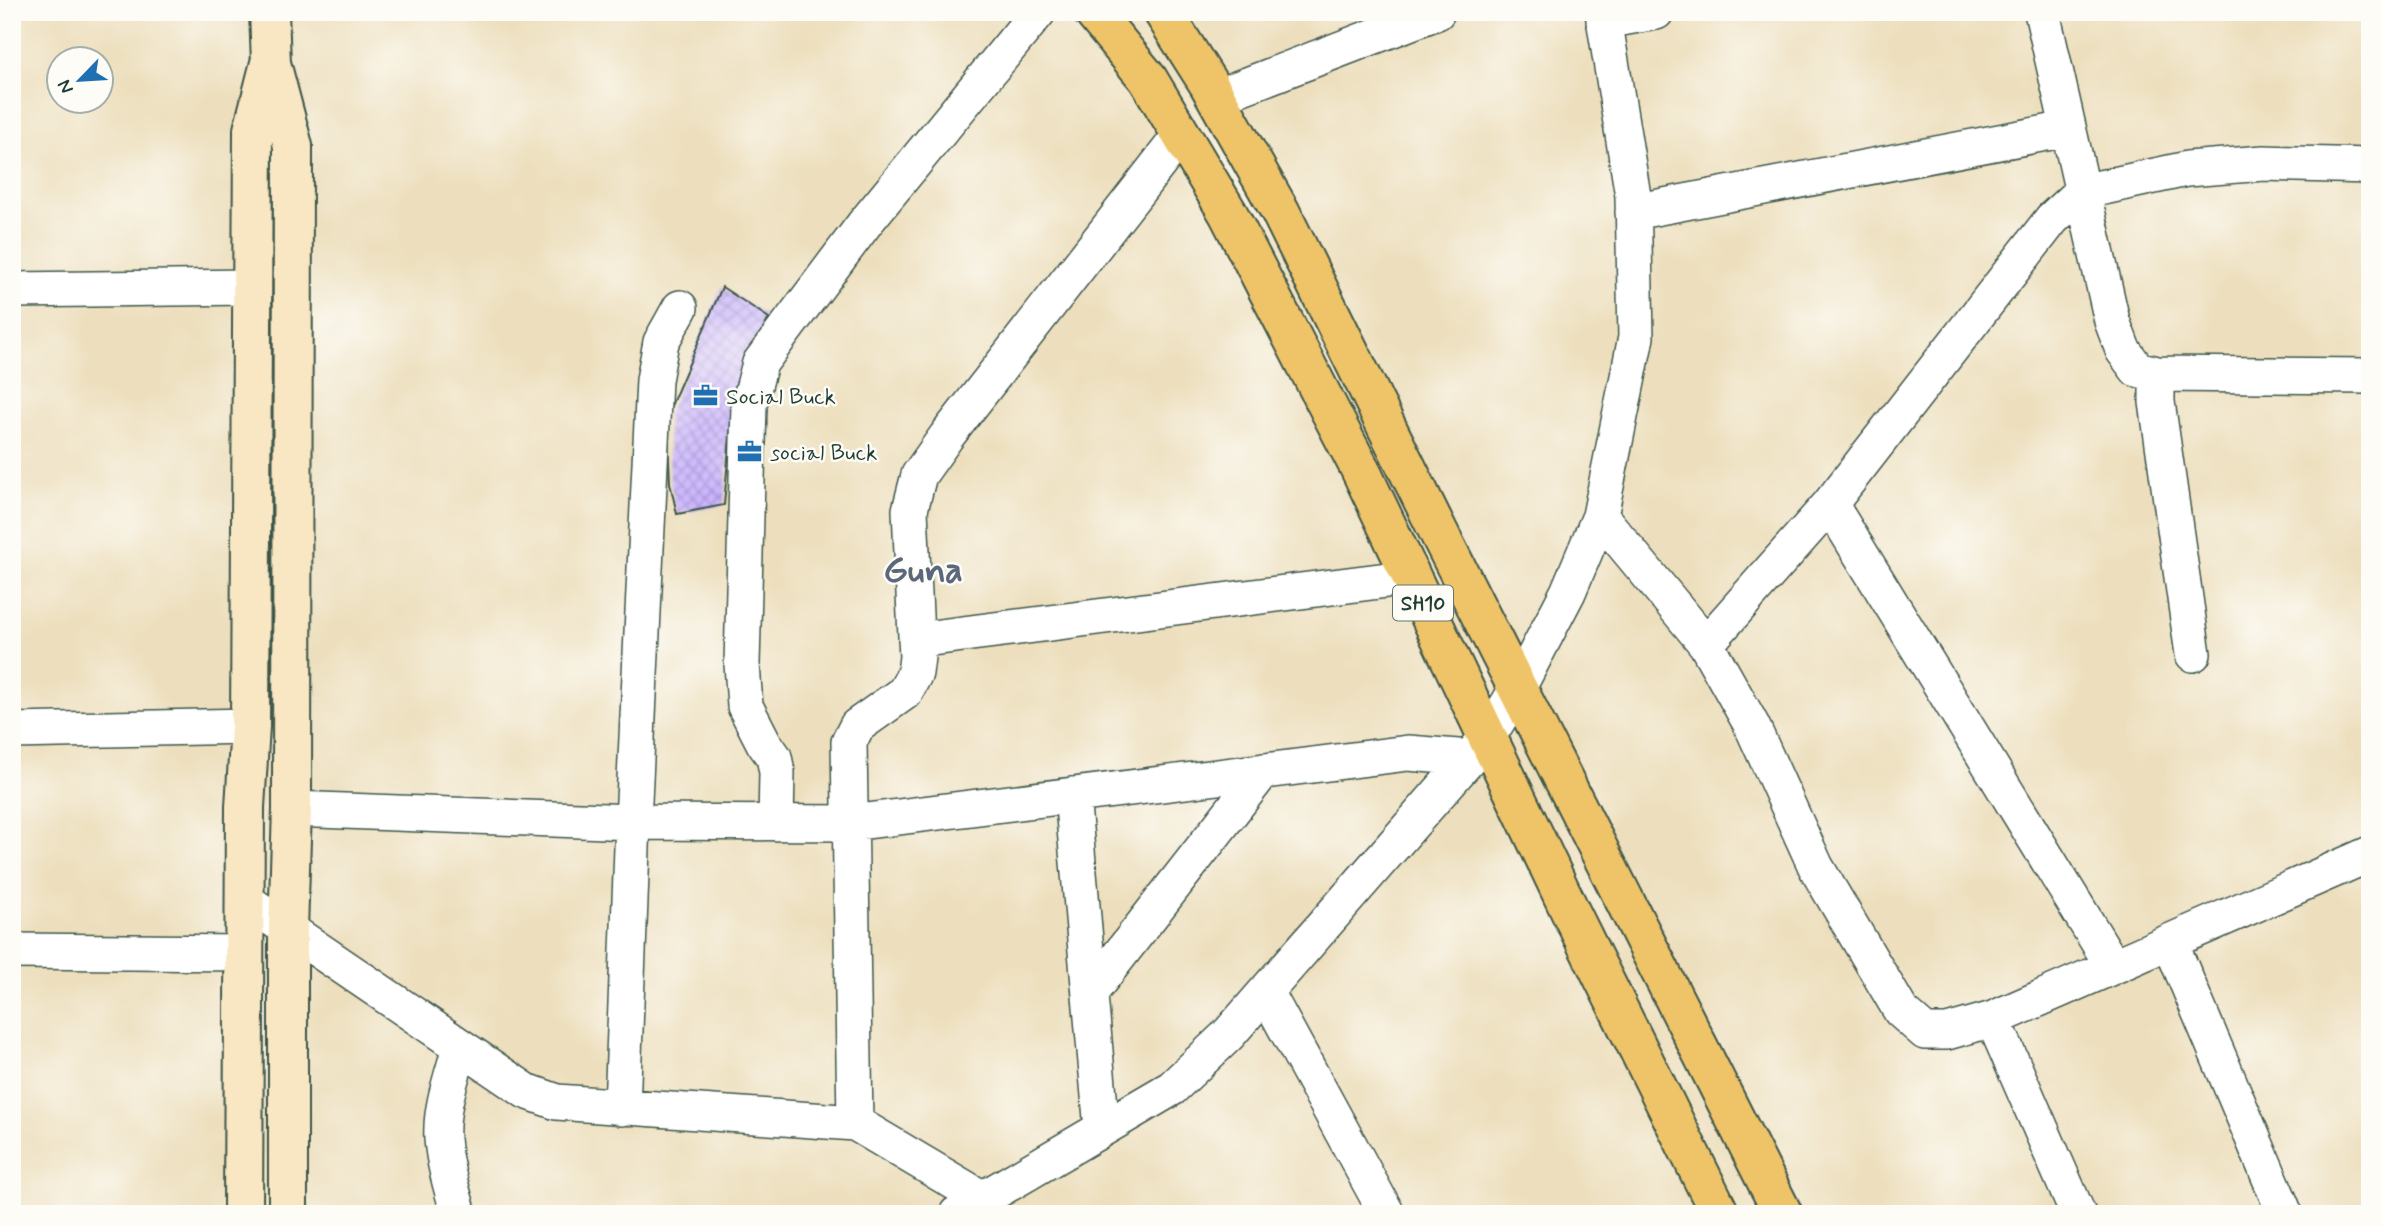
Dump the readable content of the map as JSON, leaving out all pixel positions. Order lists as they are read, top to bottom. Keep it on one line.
{"streets":{"main road":["SH10"]},"districts":["Guna"],"places":{"office":["Social Buck","social Buck"]},"north":"bottom left"}
